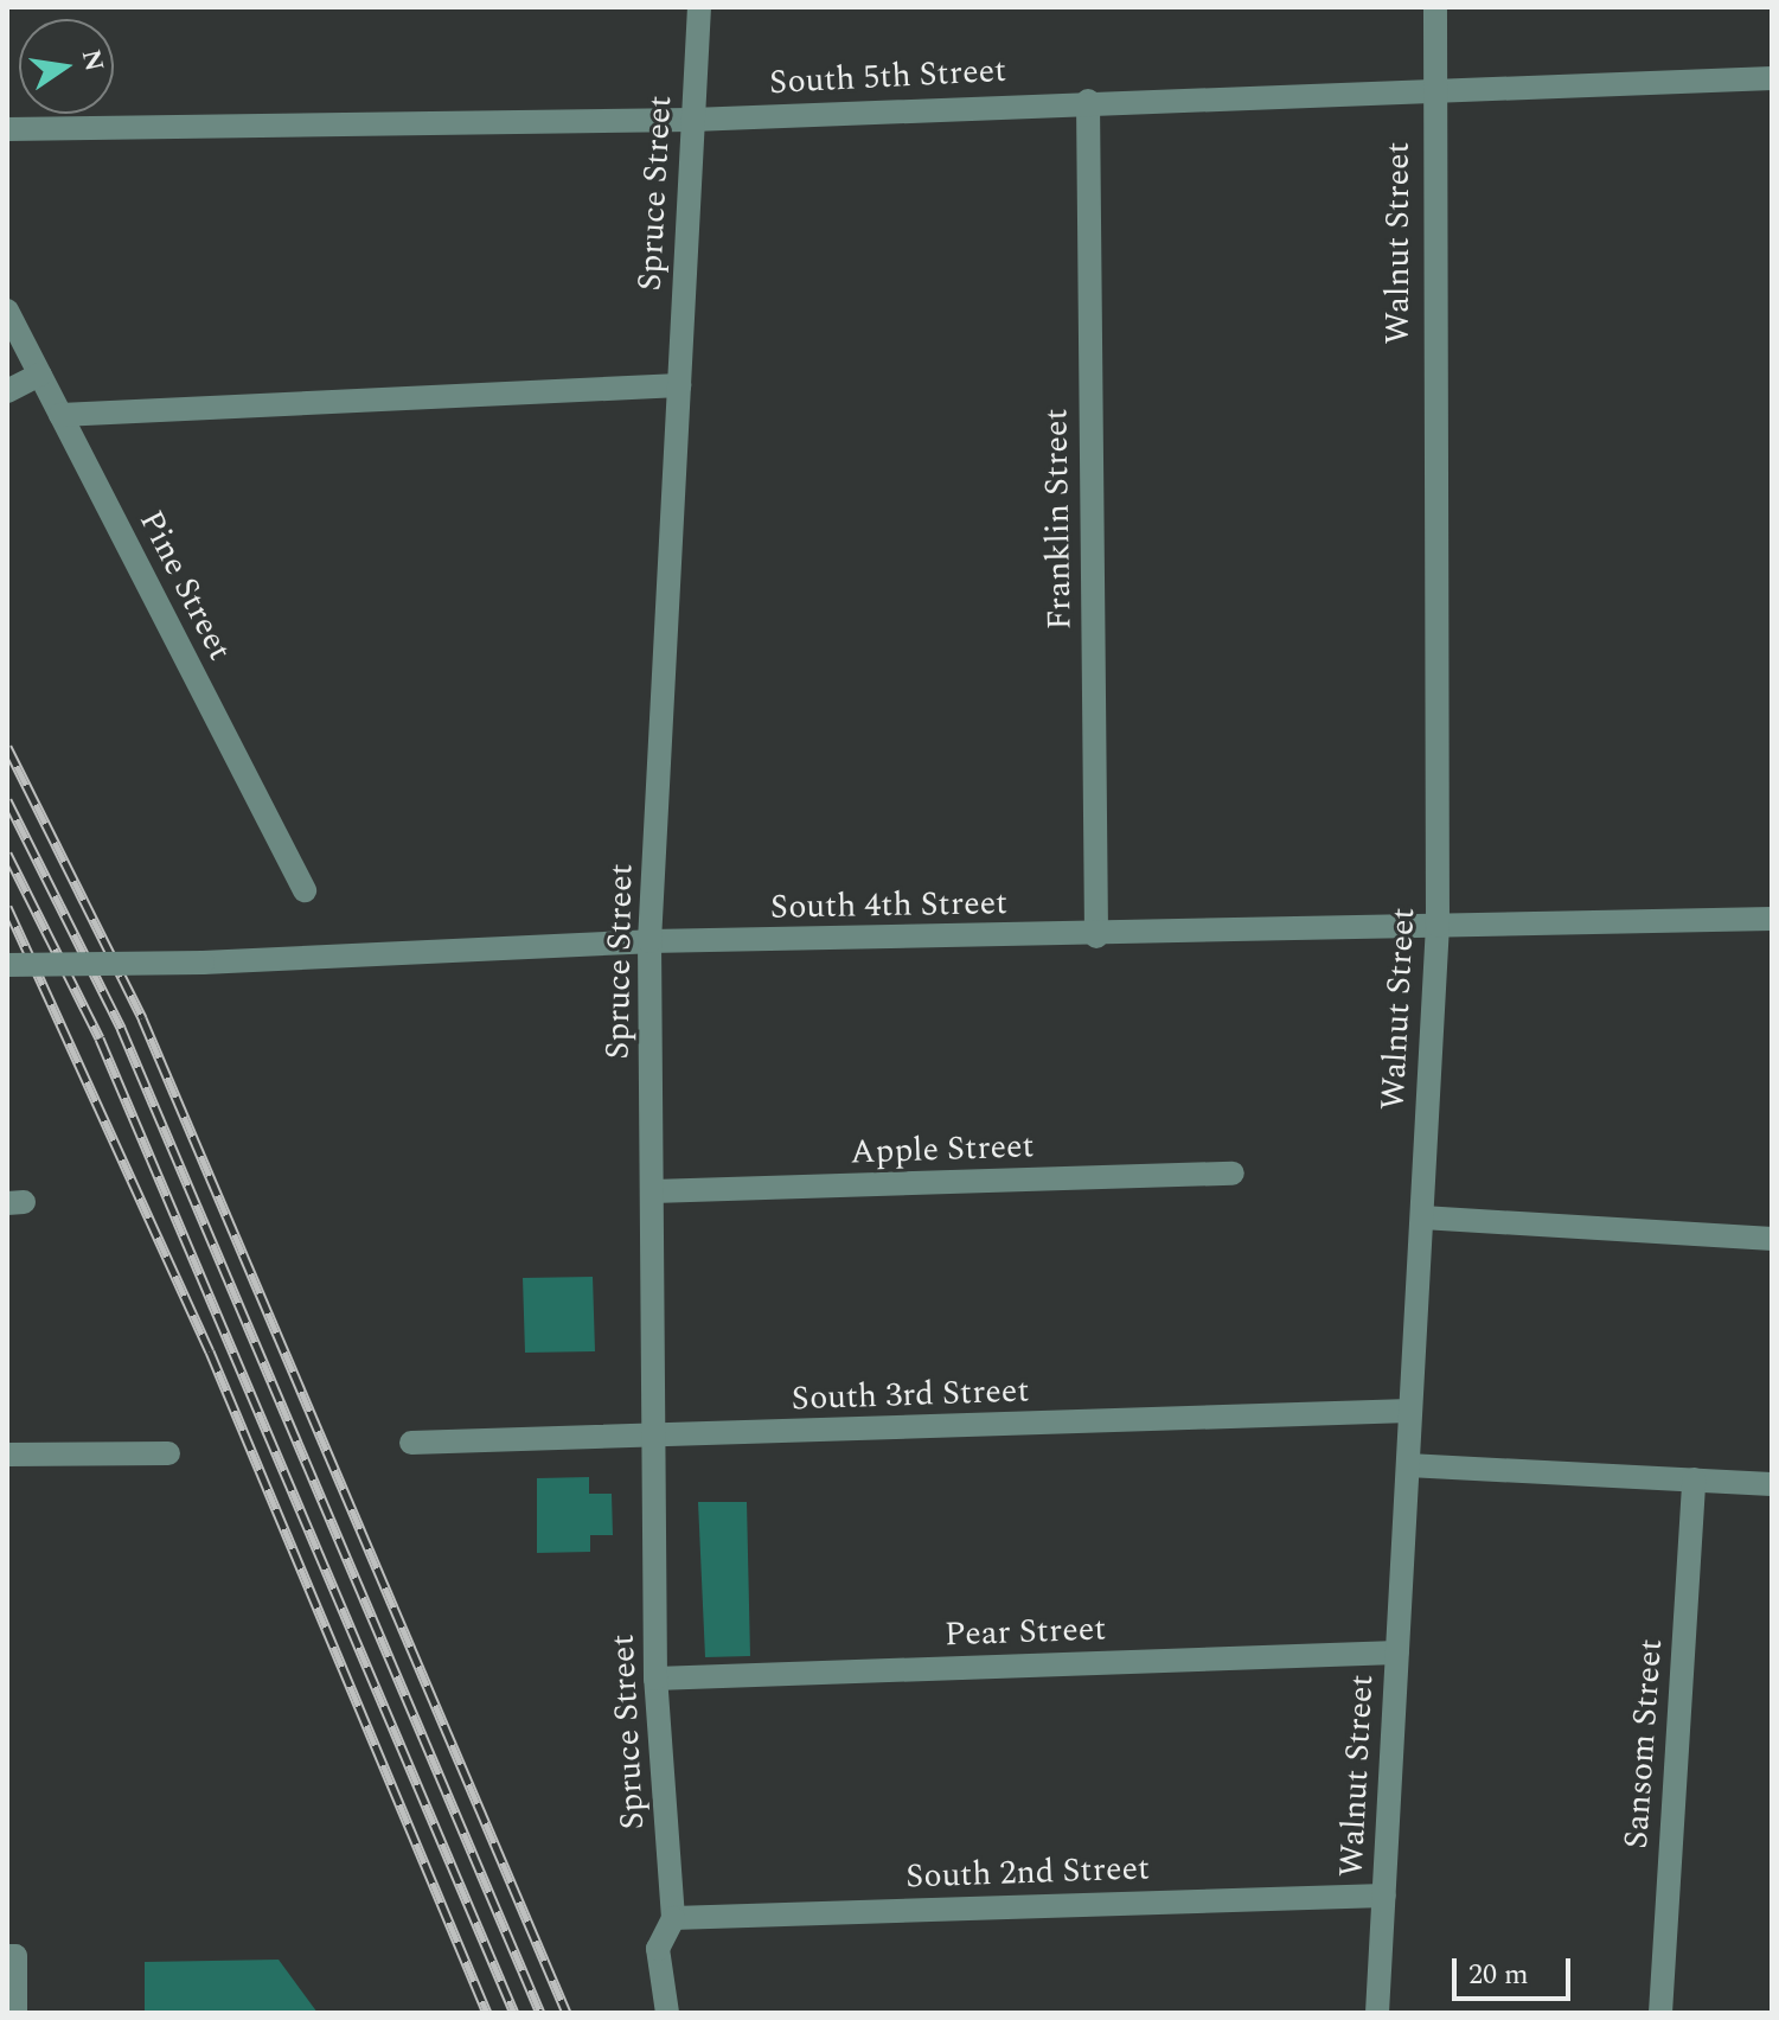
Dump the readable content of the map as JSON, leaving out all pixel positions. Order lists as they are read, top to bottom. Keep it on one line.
{"streets":{"street":["South 5th Street","Spruce Street","Walnut Street","Franklin Street","Pine Street","South 4th Street","Apple Street","South 3rd Street","Pear Street","Sansom Street","South 2nd Street"]},"crossings":[["South 5th Street","Spruce Street"],["South 5th Street","Walnut Street"],["South 5th Street","Franklin Street"],["Spruce Street","South 4th Street"],["Spruce Street","Apple Street"],["Spruce Street","South 3rd Street"],["Spruce Street","Pear Street"],["Spruce Street","South 2nd Street"],["Walnut Street","South 4th Street"],["Walnut Street","South 3rd Street"],["Walnut Street","Pear Street"],["Walnut Street","South 2nd Street"],["Franklin Street","South 4th Street"]],"scale_bar":"20 m","north":"right"}
